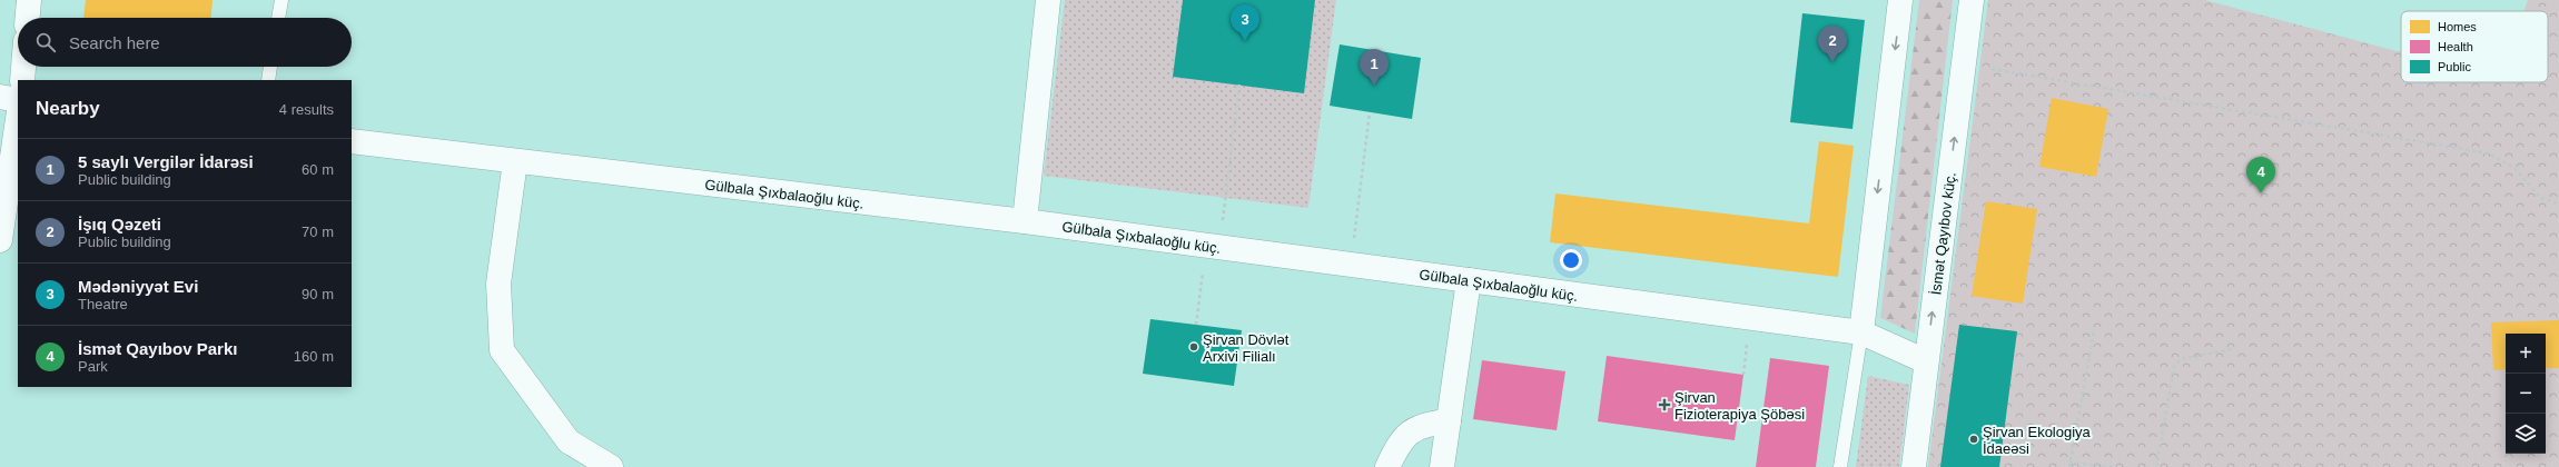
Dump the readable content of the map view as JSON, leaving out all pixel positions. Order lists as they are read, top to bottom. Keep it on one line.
{"streets":{"street":["Gülbala Şıxbalaoğlu küç.","İsmət Qayıbov küç."]},"crossings":[["Gülbala Şıxbalaoğlu küç.","İsmət Qayıbov küç."]],"places":{"other":["Şirvan Dövlət Arxivi Filialı","Şirvan Ekologiya İdaeəsi"],"health":["Şirvan Fizioterapiya Şöbəsi"]},"legend":["Homes","Health","Public"],"page":{"pins":["3","2","1","4"],"search":"Search here","heading":["Nearby","4 results"],"list":[{"mark":"1","name":"5 saylı Vergilər İdarəsi","note":"Public building","value":"60 m"},{"mark":"2","name":"İşıq Qəzeti","note":"Public building","value":"70 m"},{"mark":"3","name":"Mədəniyyət Evi","note":"Theatre","value":"90 m"},{"mark":"4","name":"İsmət Qayıbov Parkı","note":"Park","value":"160 m"}],"map_buttons":["+","−"]}}
